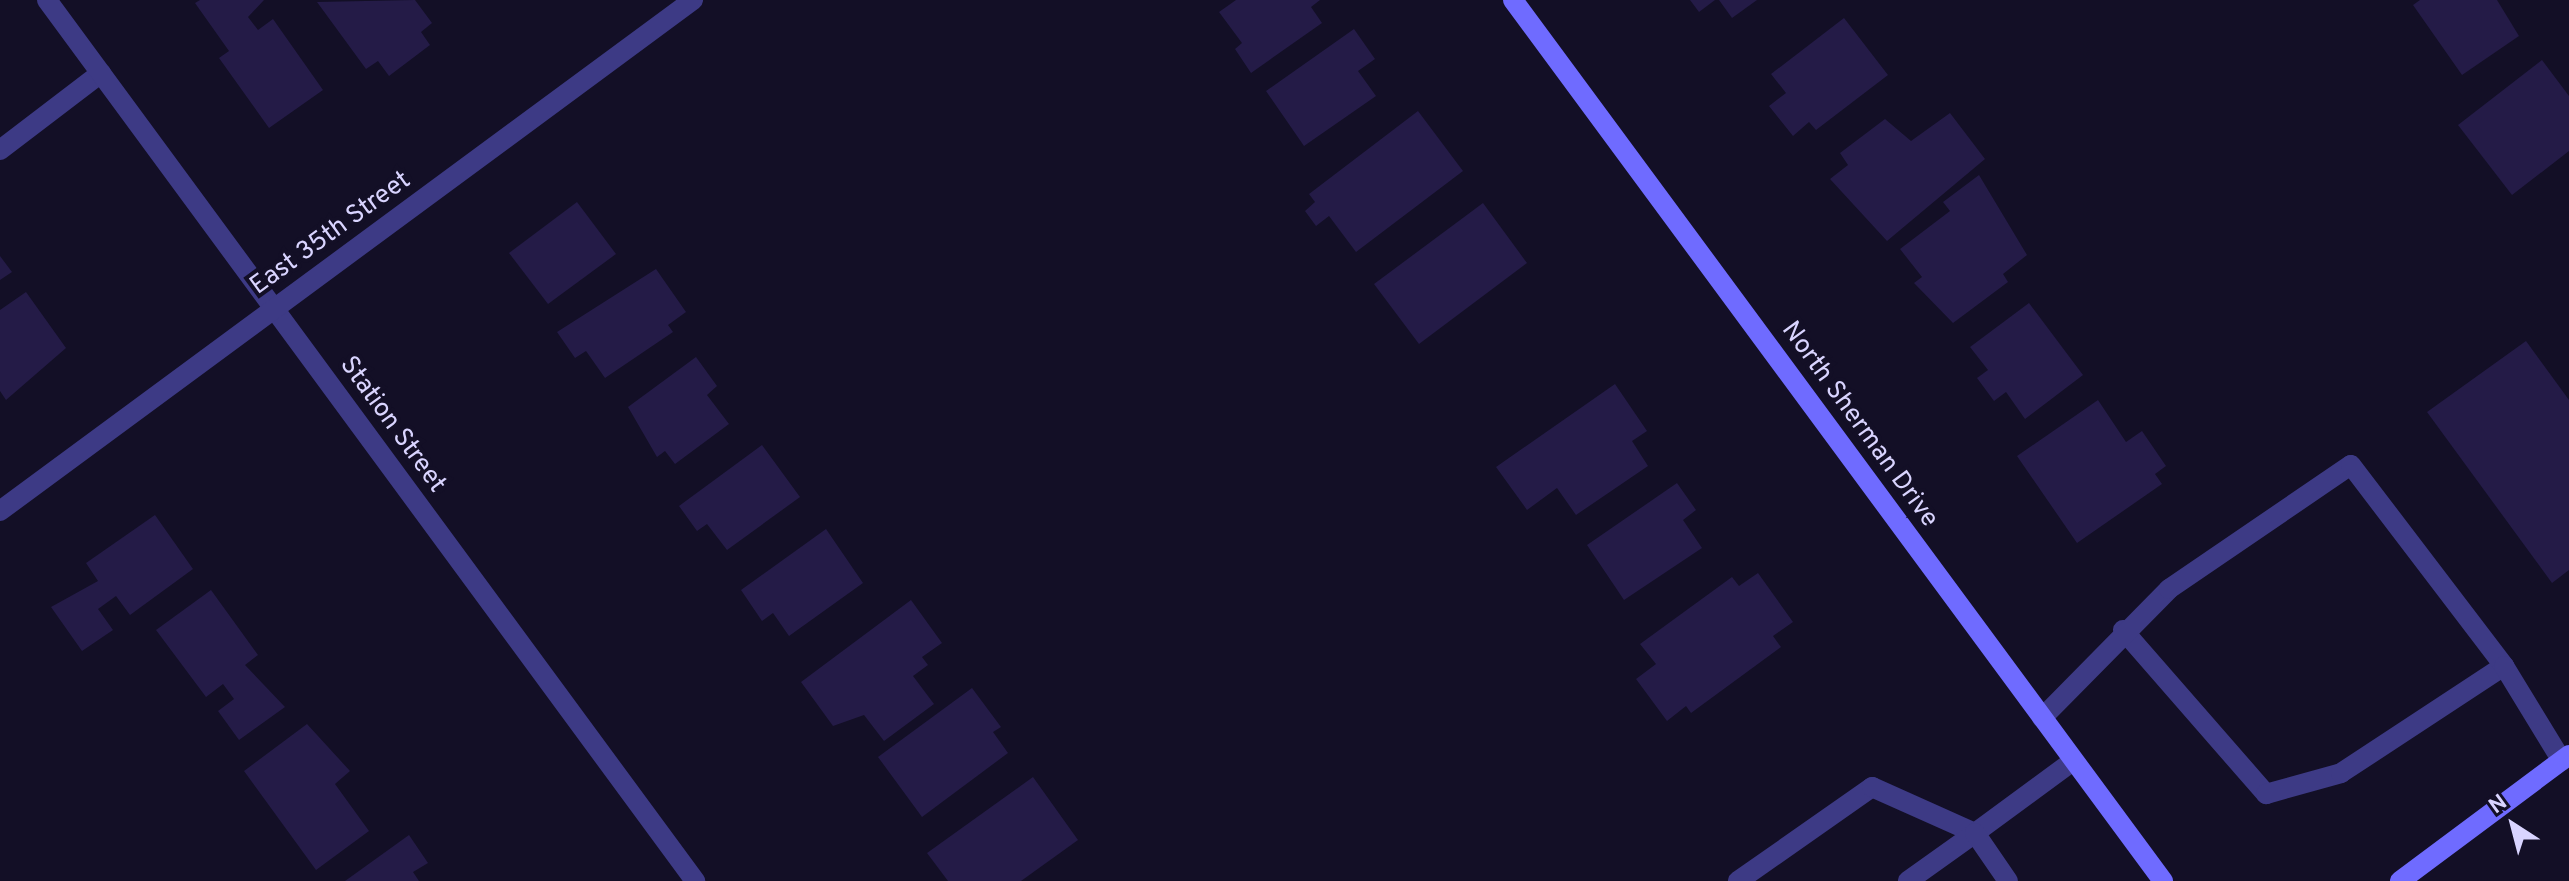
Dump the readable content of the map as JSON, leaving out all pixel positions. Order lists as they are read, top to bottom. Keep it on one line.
{"streets":{"main road":["North Sherman Drive"],"street":["East 35th Street","Station Street"]},"crossings":[["East 35th Street","Station Street"]],"north":"top left"}
